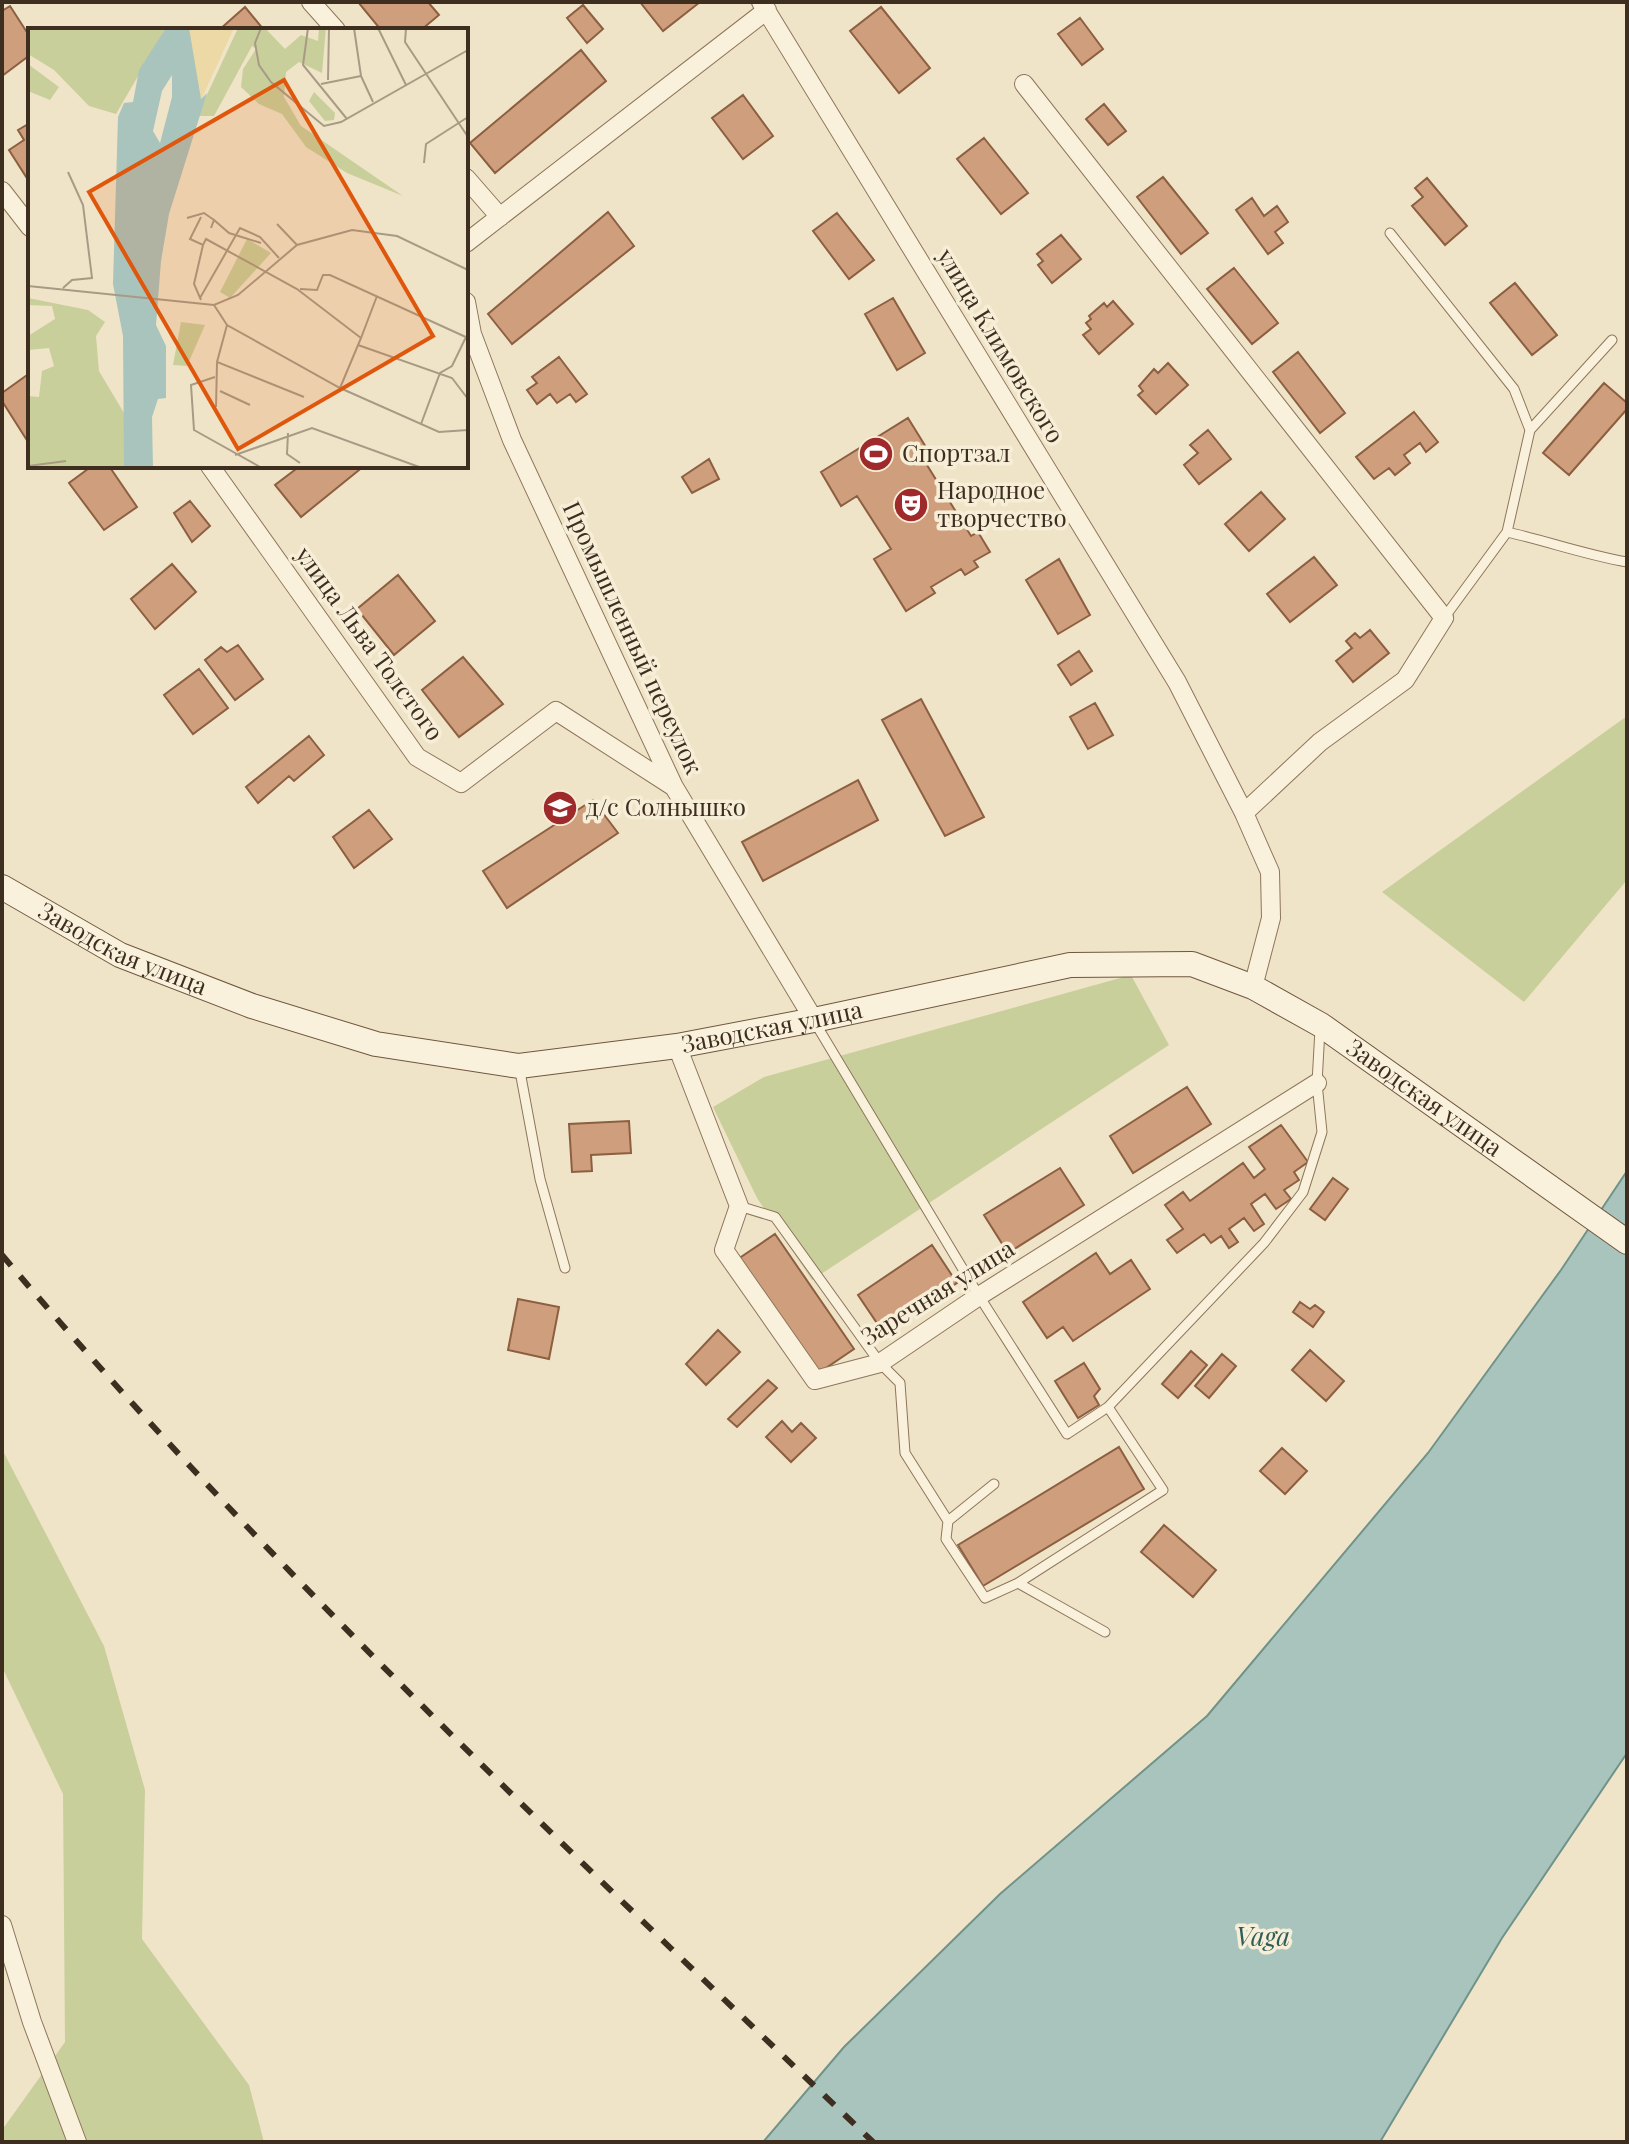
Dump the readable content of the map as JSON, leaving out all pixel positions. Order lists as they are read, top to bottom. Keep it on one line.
{"streets":{"main road":["Заводская улица"],"street":["улица Климовского","Промышленный переулок","улица Льва Толстого","Заречная улица"]},"crossings":[["улица Климовского","Заводская улица"],["Промышленный переулок","улица Льва Толстого"],["Промышленный переулок","Заводская улица"]],"water":["Vaga"],"places":{"sports":["Спортзал"],"theatre":["Народное творчество"],"school or university":["д/с Солнышко"]}}
